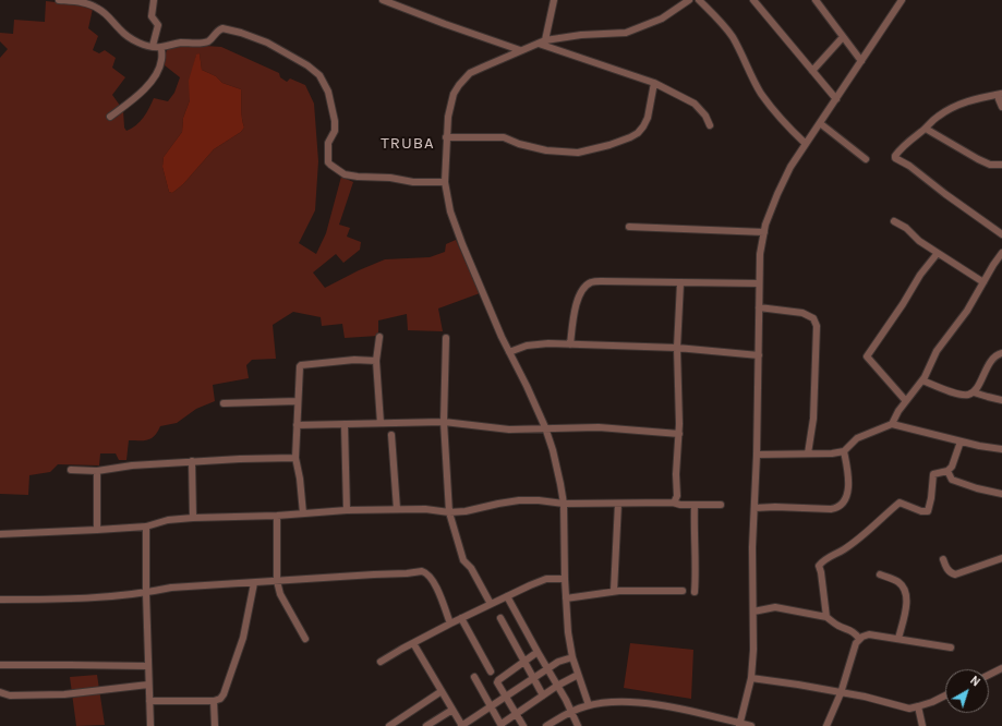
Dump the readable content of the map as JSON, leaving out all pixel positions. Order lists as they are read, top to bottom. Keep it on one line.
{"districts":["TRUBA"],"north":"top right"}
